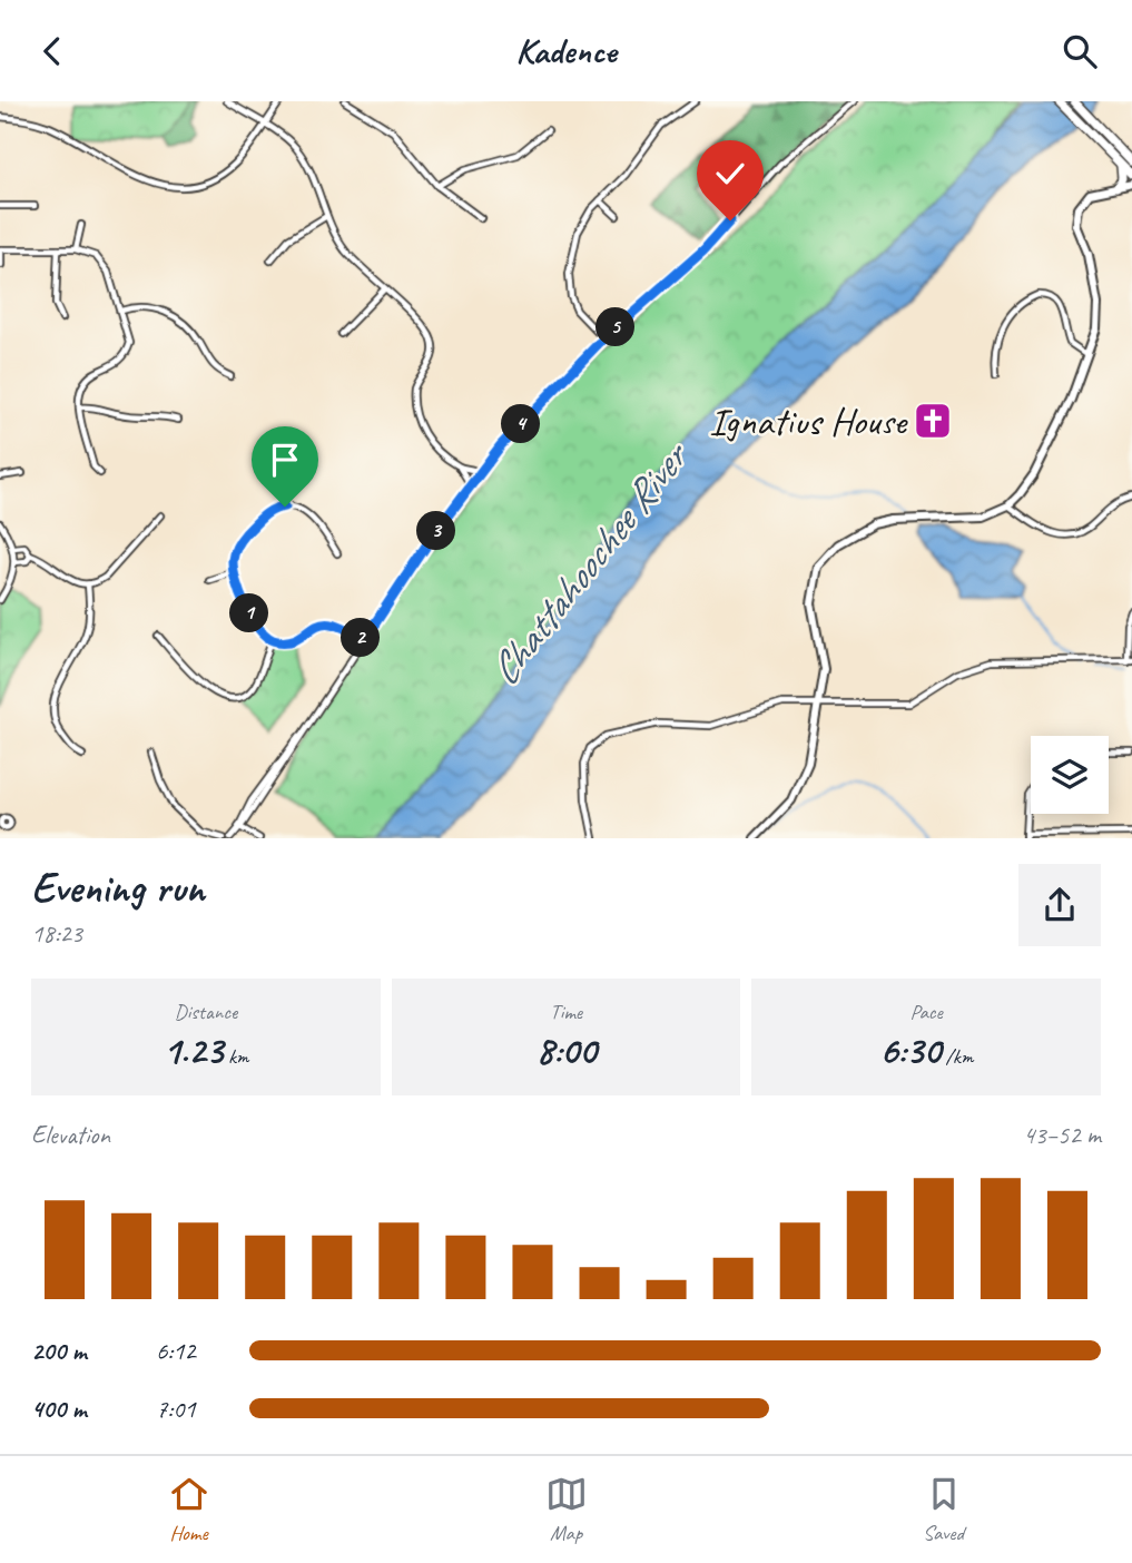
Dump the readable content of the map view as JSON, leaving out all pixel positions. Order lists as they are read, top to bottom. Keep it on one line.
{"water":["Chattahoochee River"],"places":{"church":["Ignatius House"]},"page":{"header":"Kadence","pins":["5","4","3","1","2"],"heading":["Evening run","18:23"],"stats":[["Distance","1.23 km"],["Time","8:00"],["Pace","6:30 /km"]],"chart":["Elevation","43–52 m"],"list":[{"name":"200 m","note":"6:12"},{"name":"400 m","note":"7:01"}],"tabs":["Home","Map","Saved"]}}
